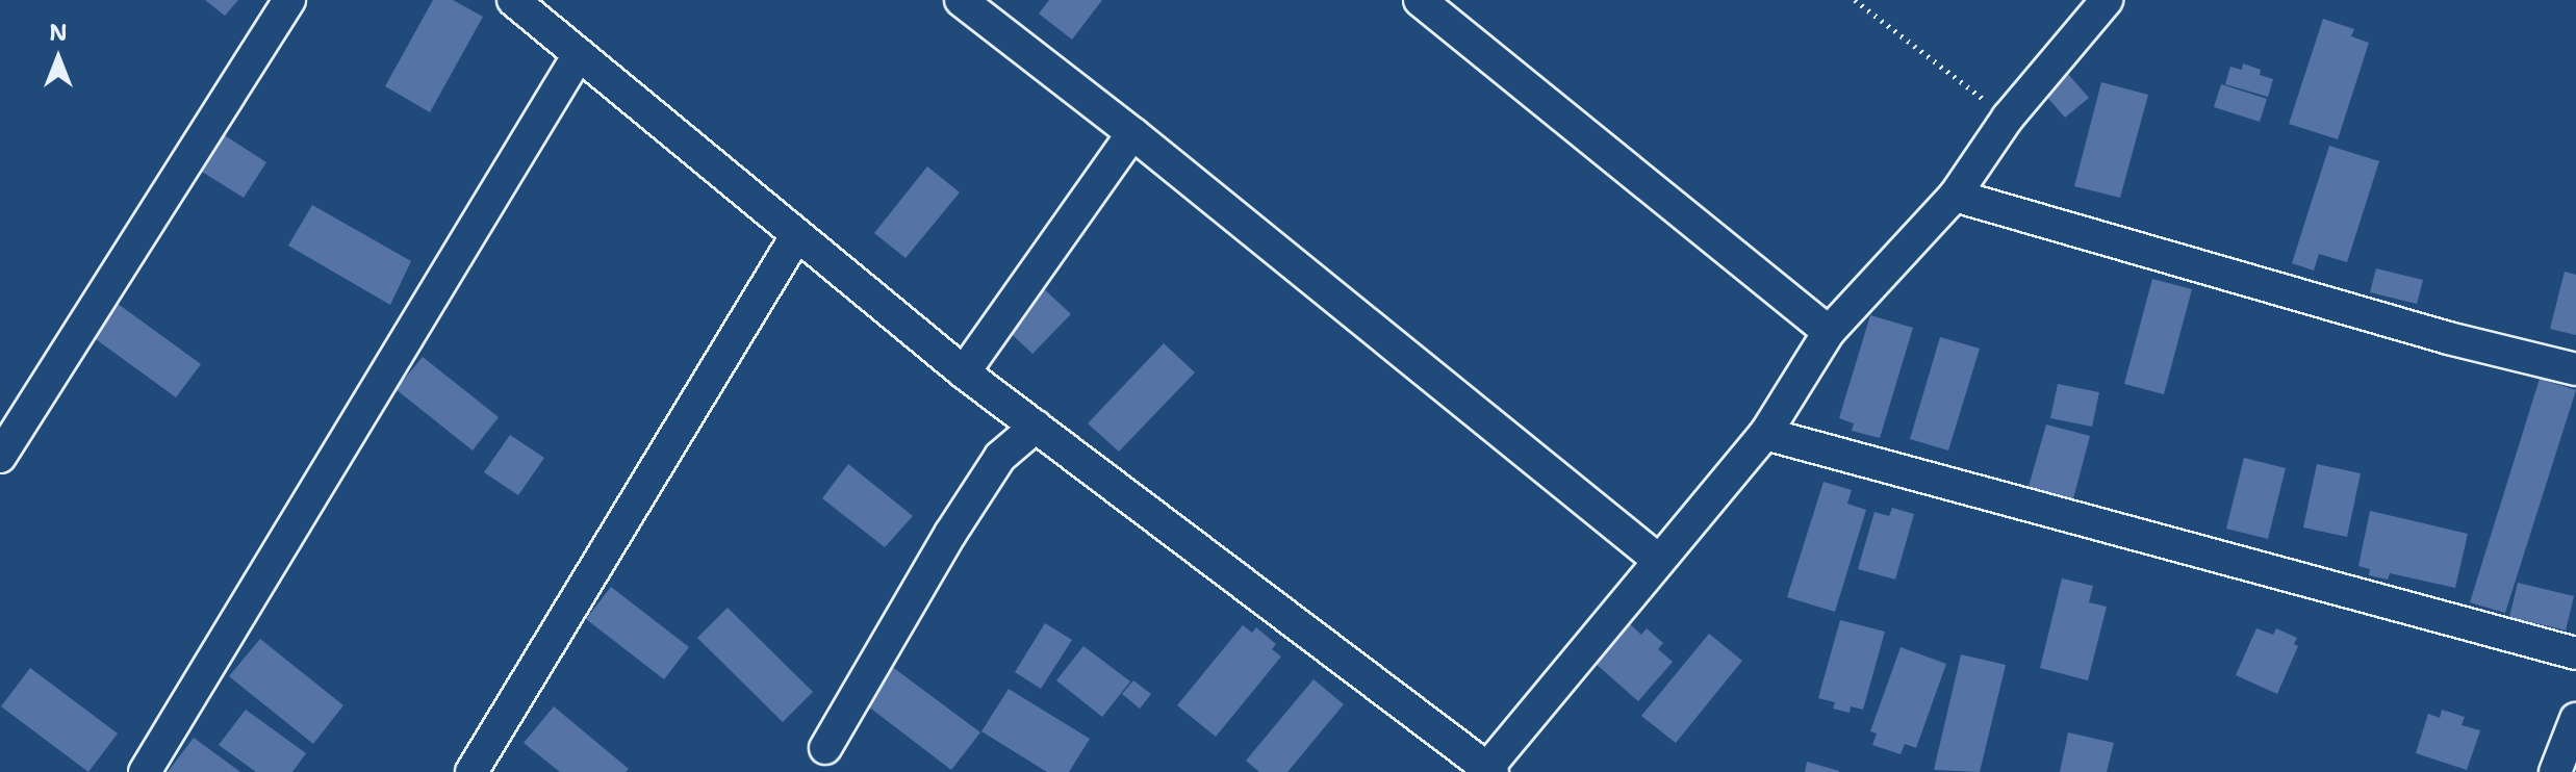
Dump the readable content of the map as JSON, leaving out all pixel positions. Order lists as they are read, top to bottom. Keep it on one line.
{"north":"top"}
